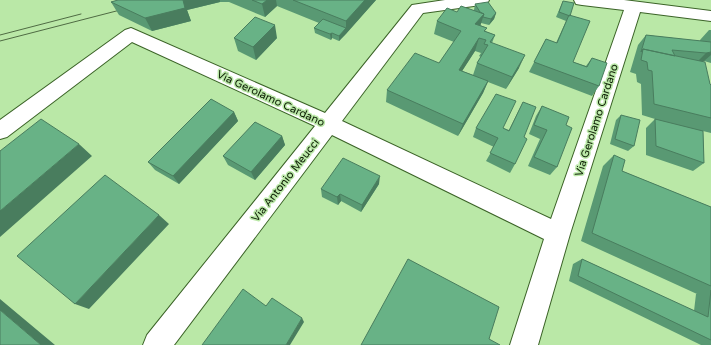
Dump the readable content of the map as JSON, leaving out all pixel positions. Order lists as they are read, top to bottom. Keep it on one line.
{"streets":{"street":["Via Gerolamo Cardano","Via Antonio Meucci"]},"crossings":[["Via Gerolamo Cardano","Via Antonio Meucci"]]}
